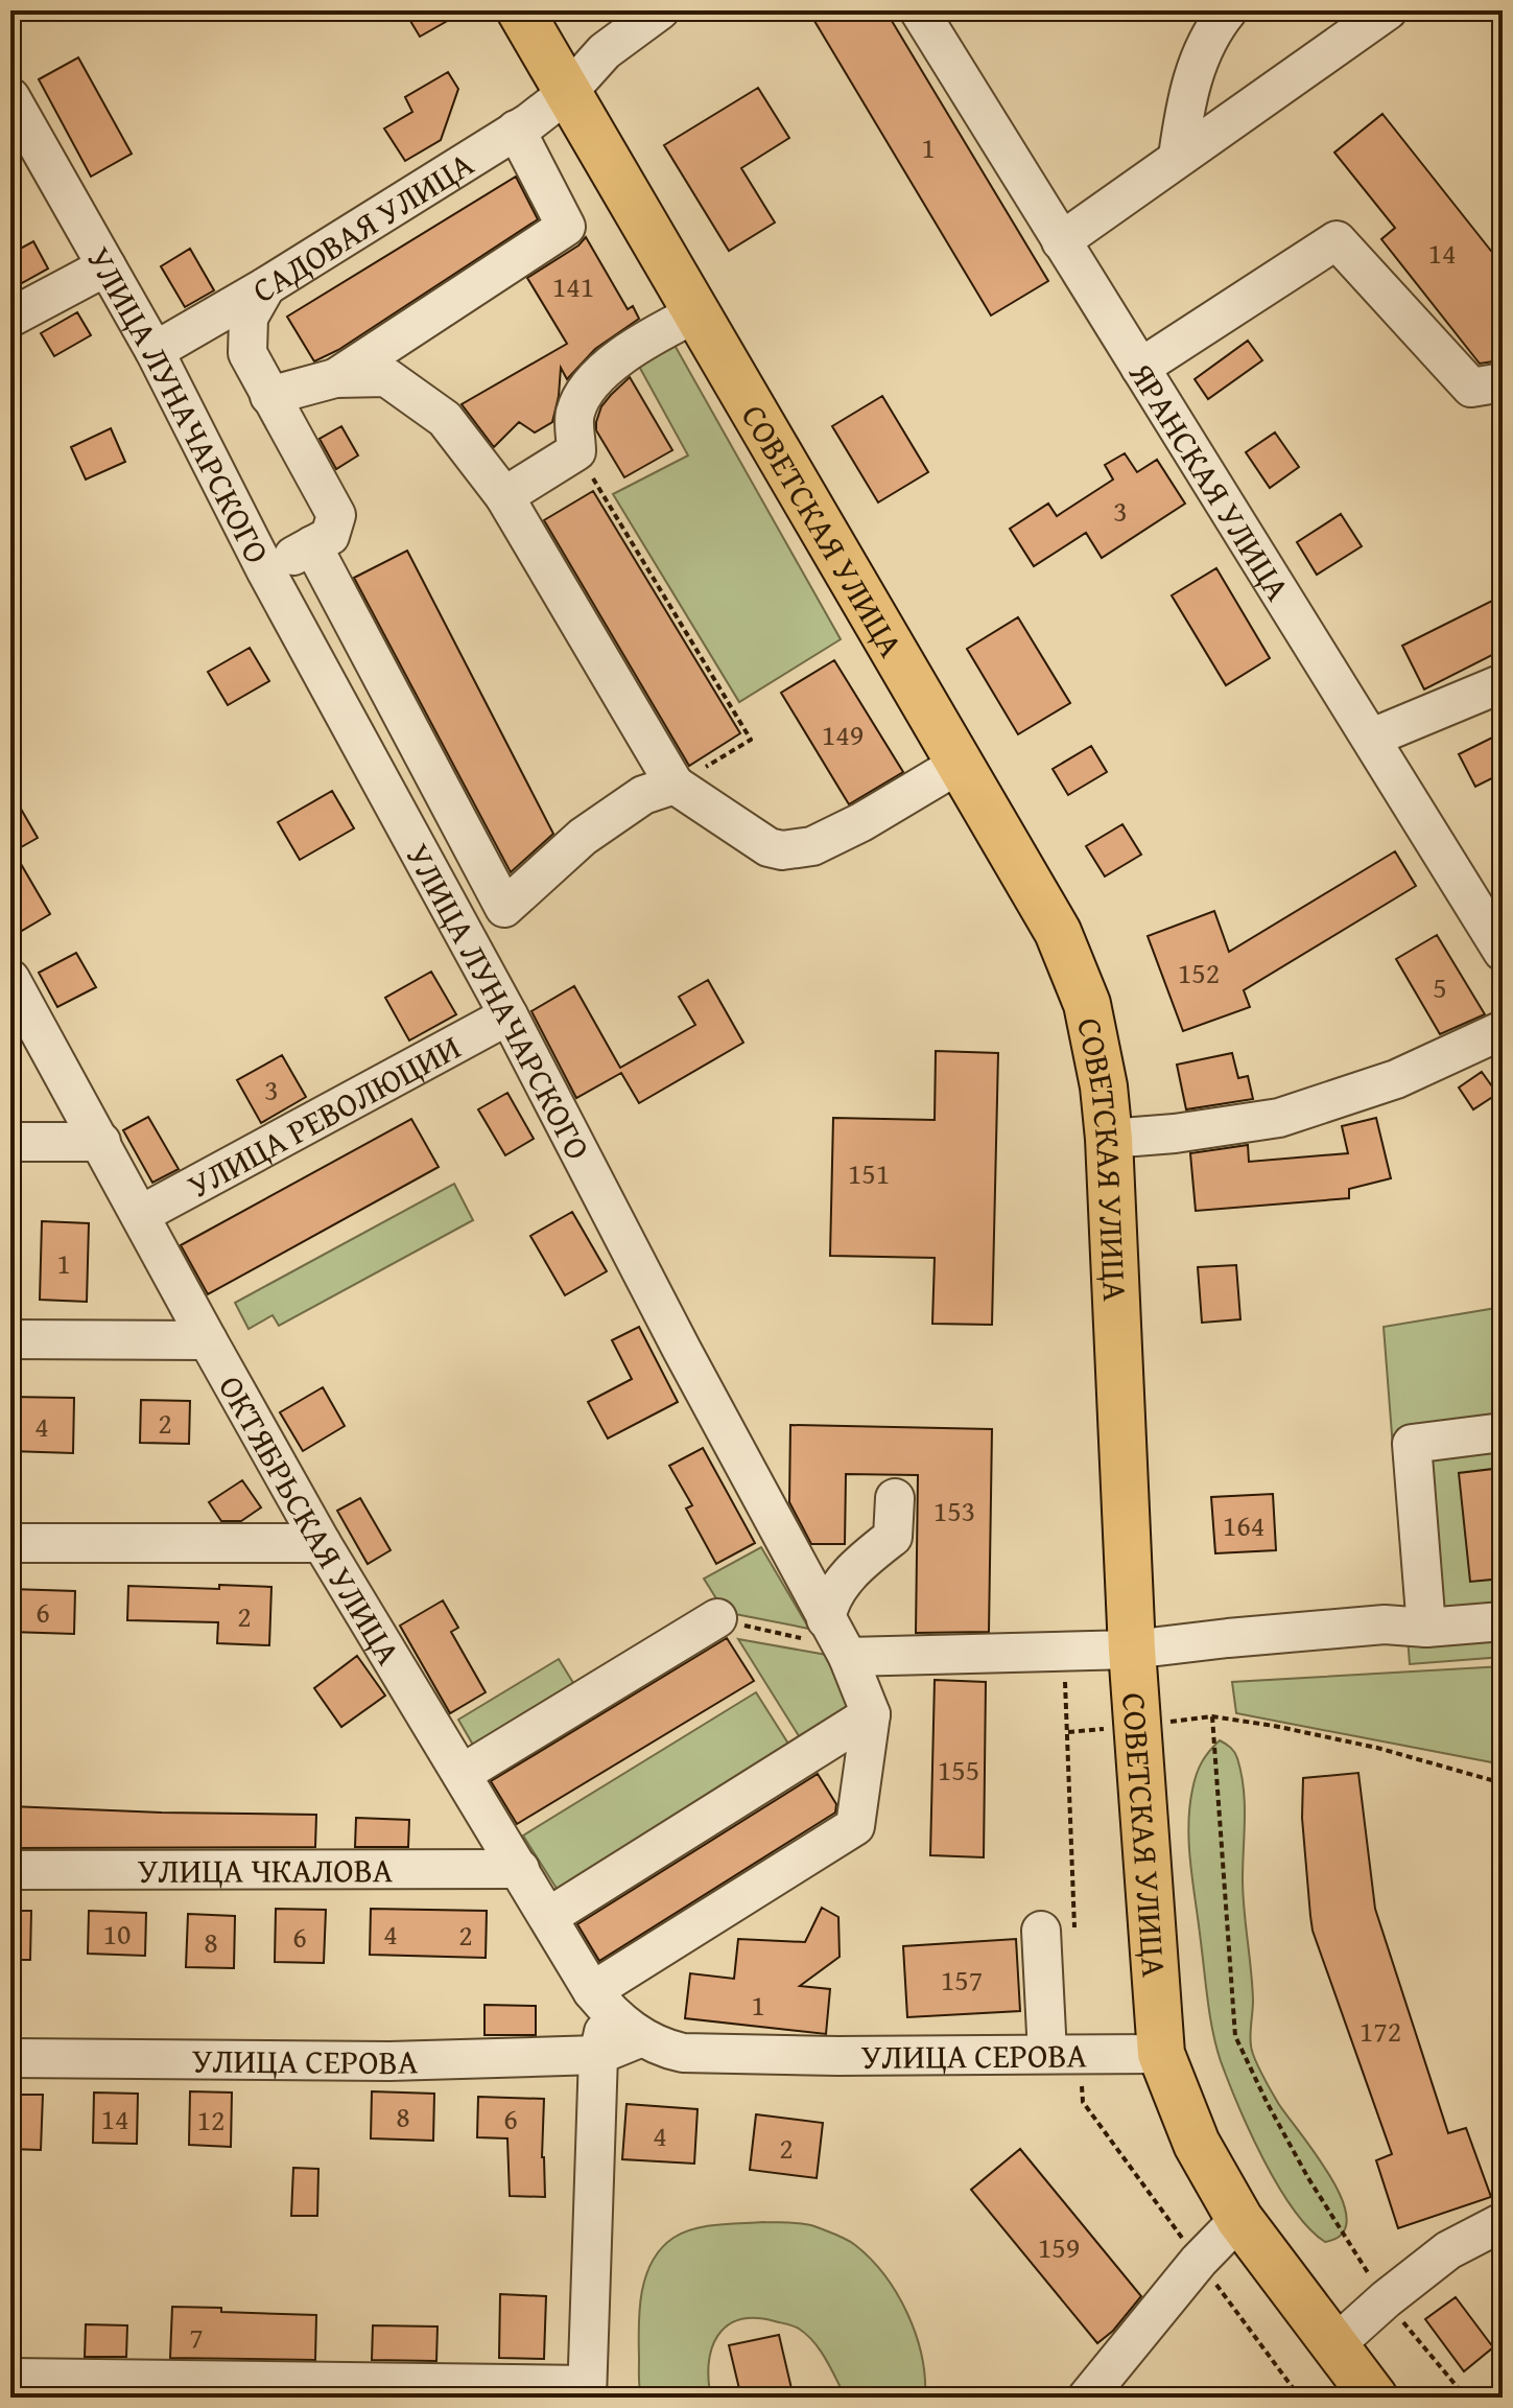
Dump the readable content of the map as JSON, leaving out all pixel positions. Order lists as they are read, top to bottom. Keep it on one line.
{"streets":{"main road":["СОВЕТСКАЯ УЛИЦА"],"street":["САДОВАЯ УЛИЦА","УЛИЦА ЛУНАЧАРСКОГО","ЯРАНСКАЯ УЛИЦА","УЛИЦА РЕВОЛЮЦИИ","ОКТЯБРЬСКАЯ УЛИЦА","УЛИЦА ЧКАЛОВА","УЛИЦА СЕРОВА"]},"crossings":[["САДОВАЯ УЛИЦА","УЛИЦА ЛУНАЧАРСКОГО"],["САДОВАЯ УЛИЦА","СОВЕТСКАЯ УЛИЦА"],["УЛИЦА ЛУНАЧАРСКОГО","УЛИЦА РЕВОЛЮЦИИ"],["СОВЕТСКАЯ УЛИЦА","УЛИЦА СЕРОВА"],["УЛИЦА РЕВОЛЮЦИИ","ОКТЯБРЬСКАЯ УЛИЦА"],["ОКТЯБРЬСКАЯ УЛИЦА","УЛИЦА ЧКАЛОВА"],["ОКТЯБРЬСКАЯ УЛИЦА","УЛИЦА СЕРОВА"]],"house_numbers":["1","14","141","3","149","152","5","3","151","1","2","4","153","164","6","2","155","10","4","2","6","8","157","1","172","8","14","6","12","4","2","159","7"]}
